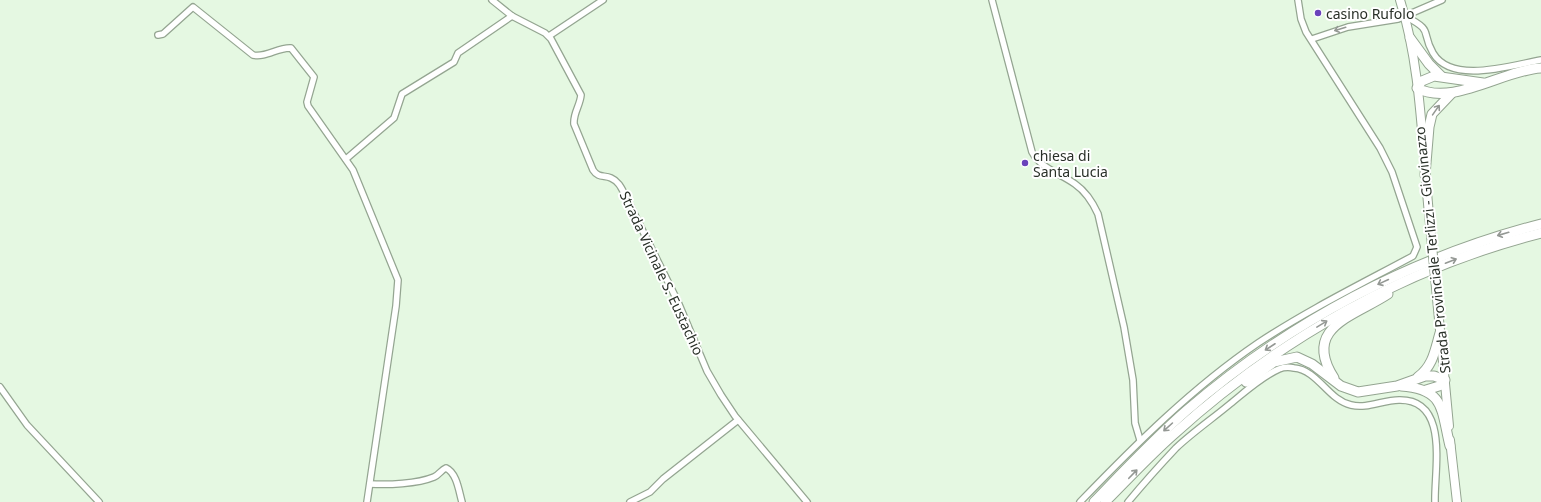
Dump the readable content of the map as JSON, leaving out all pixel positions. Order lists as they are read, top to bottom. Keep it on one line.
{"streets":{"main road":["Strada Provinciale Terlizzi - Giovinazzo"],"street":["Strada Vicinale S. Eustachio"]},"places":["casino Rufolo","chiesa di Santa Lucia"]}
